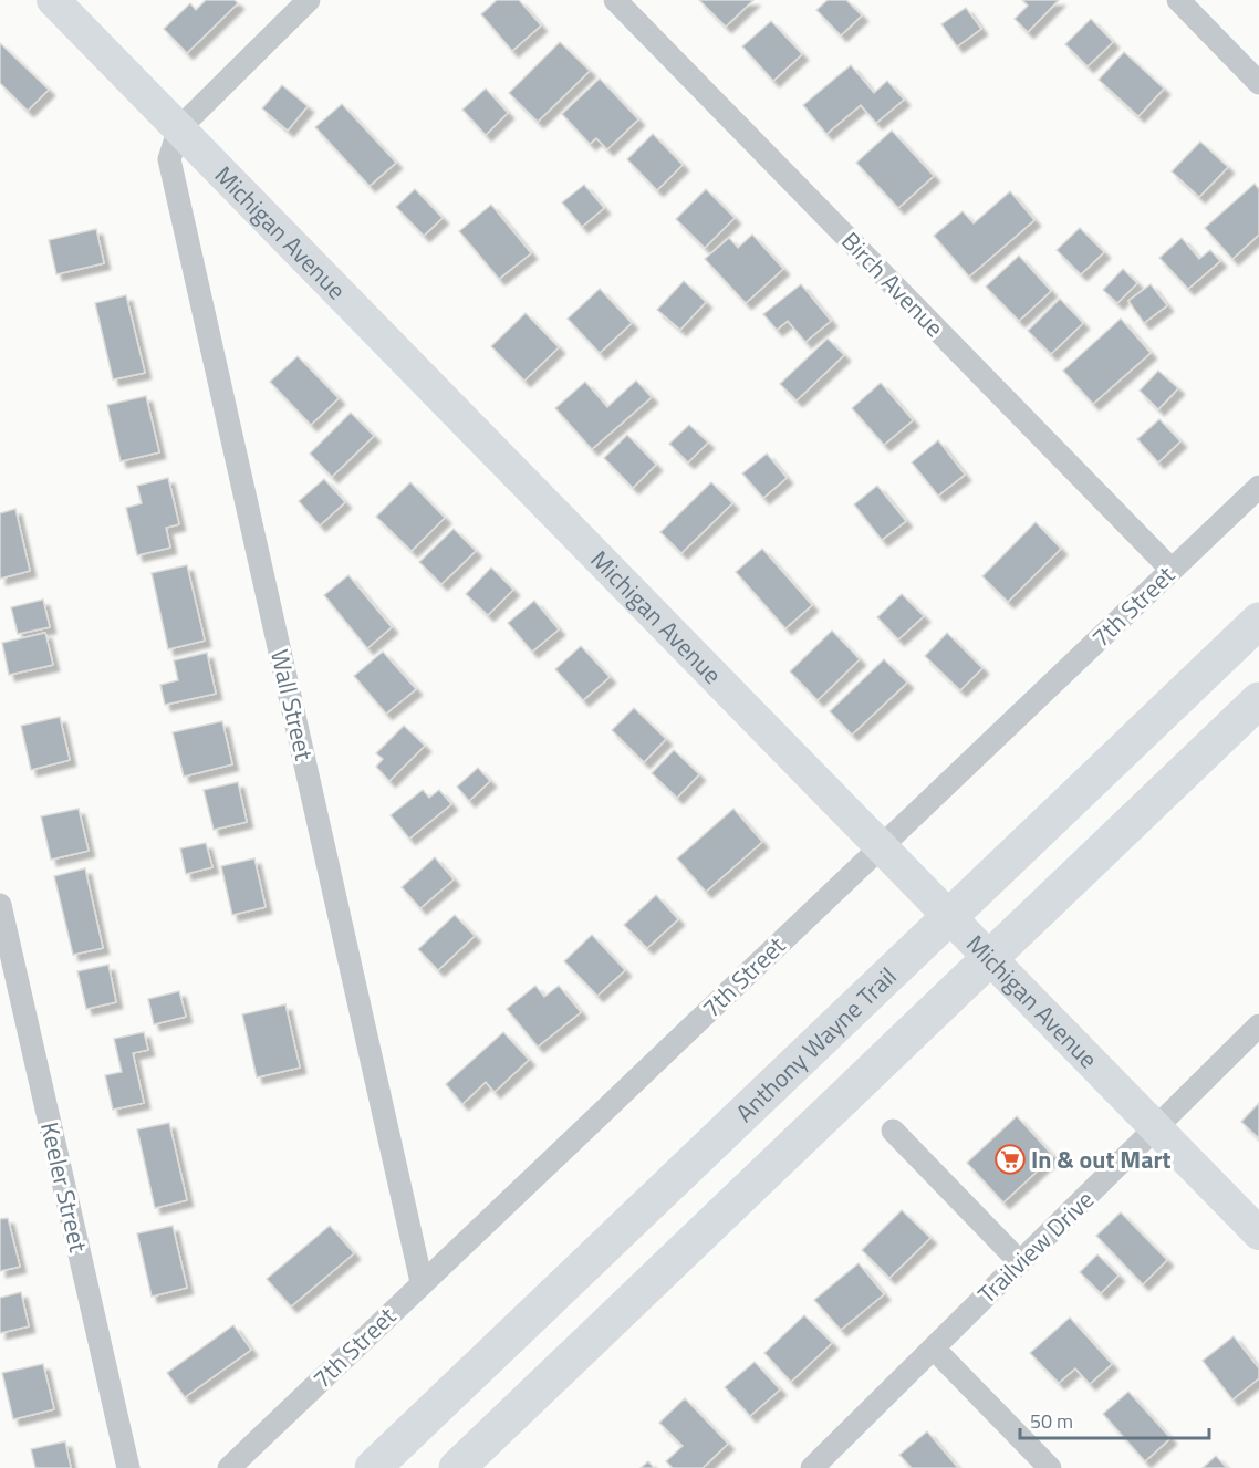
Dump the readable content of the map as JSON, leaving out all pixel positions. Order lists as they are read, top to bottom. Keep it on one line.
{"streets":{"highway":["Anthony Wayne Trail"],"street":["Michigan Avenue","Birch Avenue","7th Street","Wall Street","Keeler Street","Trailview Drive"]},"crossings":[["Michigan Avenue","7th Street"],["Michigan Avenue","Wall Street"],["Michigan Avenue","Anthony Wayne Trail"],["Michigan Avenue","Trailview Drive"],["Birch Avenue","7th Street"],["7th Street","Wall Street"]],"places":{"supermarket":["In & out Mart"]},"scale_bar":"50 m"}
